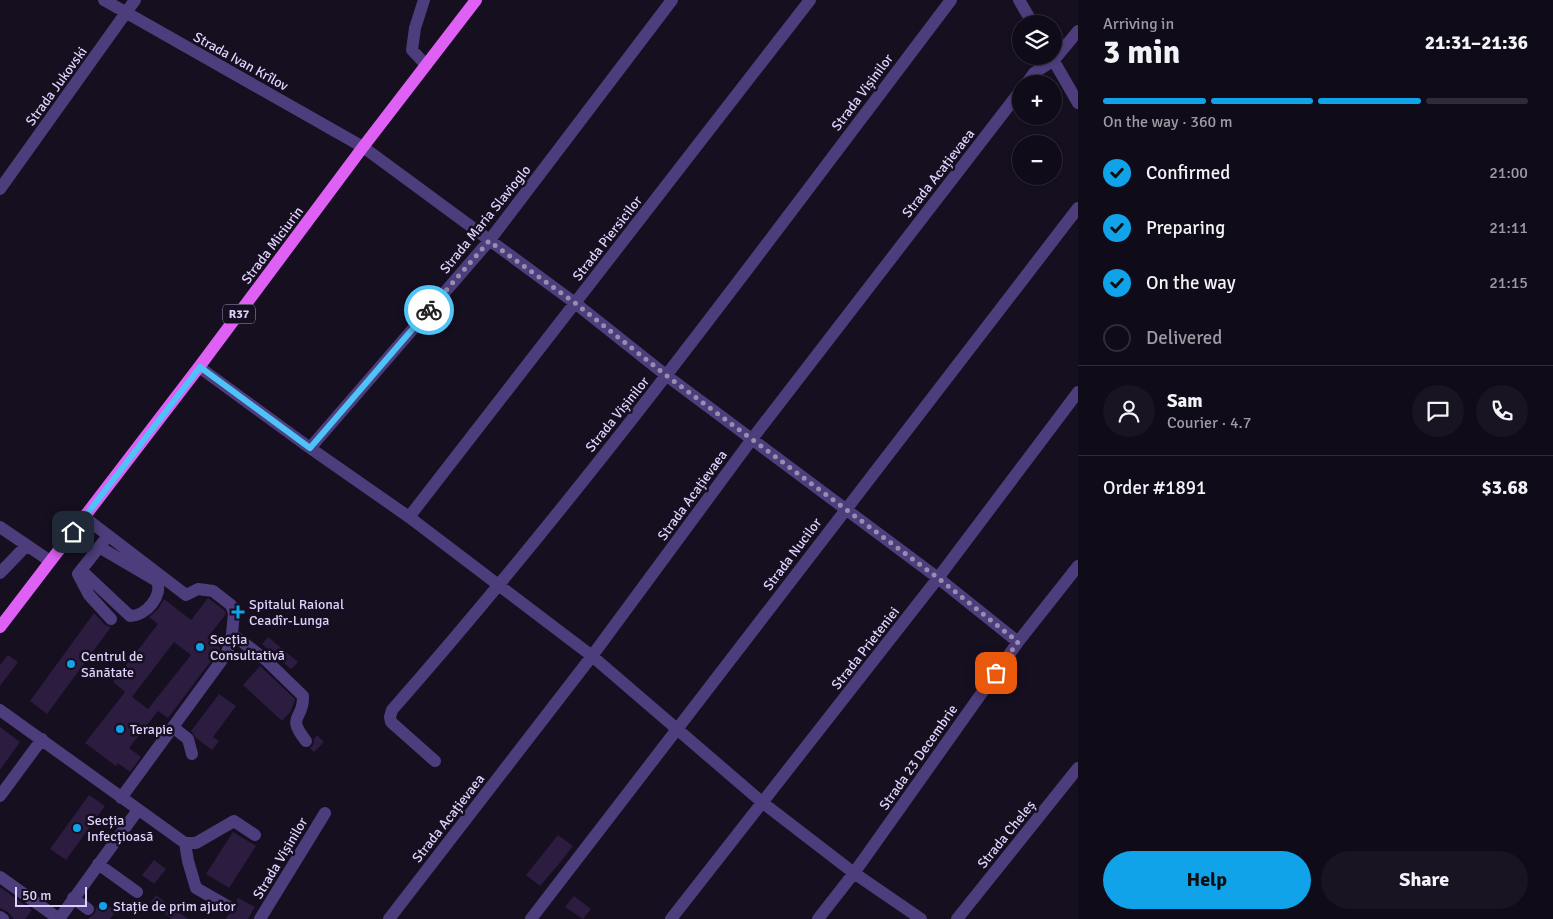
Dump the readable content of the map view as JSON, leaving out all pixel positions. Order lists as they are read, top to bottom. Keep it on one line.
{"streets":{"main road":["Strada Miciurin","R37"],"street":["Strada Ivan Krîlov","Strada Jukovski","Strada Vișinilor","Strada Acațievaea","Strada Maria Slavioglo","Strada Piersicilor","Strada Nucilor","Strada Prieteniei","Strada 23 Decembrie","Strada Cheleș"]},"crossings":[["Strada Ivan Krîlov","Strada Jukovski"],["Strada Ivan Krîlov","Strada Vișinilor"],["Strada Ivan Krîlov","Strada Acațievaea"],["Strada Ivan Krîlov","Strada Maria Slavioglo"],["Strada Ivan Krîlov","Strada Piersicilor"],["Strada Ivan Krîlov","Strada Miciurin"],["Strada Ivan Krîlov","Strada Nucilor"],["Strada Ivan Krîlov","Strada Prieteniei"],["Strada Ivan Krîlov","Strada 23 Decembrie"]],"places":{"health":["Spitalul Raional Ceadîr-Lunga"],"other":["Secția Consultativă","Centrul de Sănătate","Terapie","Secția Infecțioasă","Stație de prim ajutor"]},"scale_bar":"50 m","page":{"heading":["3 min","Arriving in","21:31–21:36"],"panel":["Sam","Courier · 4.7","Order #1891","$3.68"],"map_buttons":["+","−"],"bar":"On the way · 360 m","list":[["Confirmed","21:00"],["Preparing","21:11"],["On the way","21:15"],"Delivered"],"buttons":["Help","Share"],"scale":"50 m"}}
